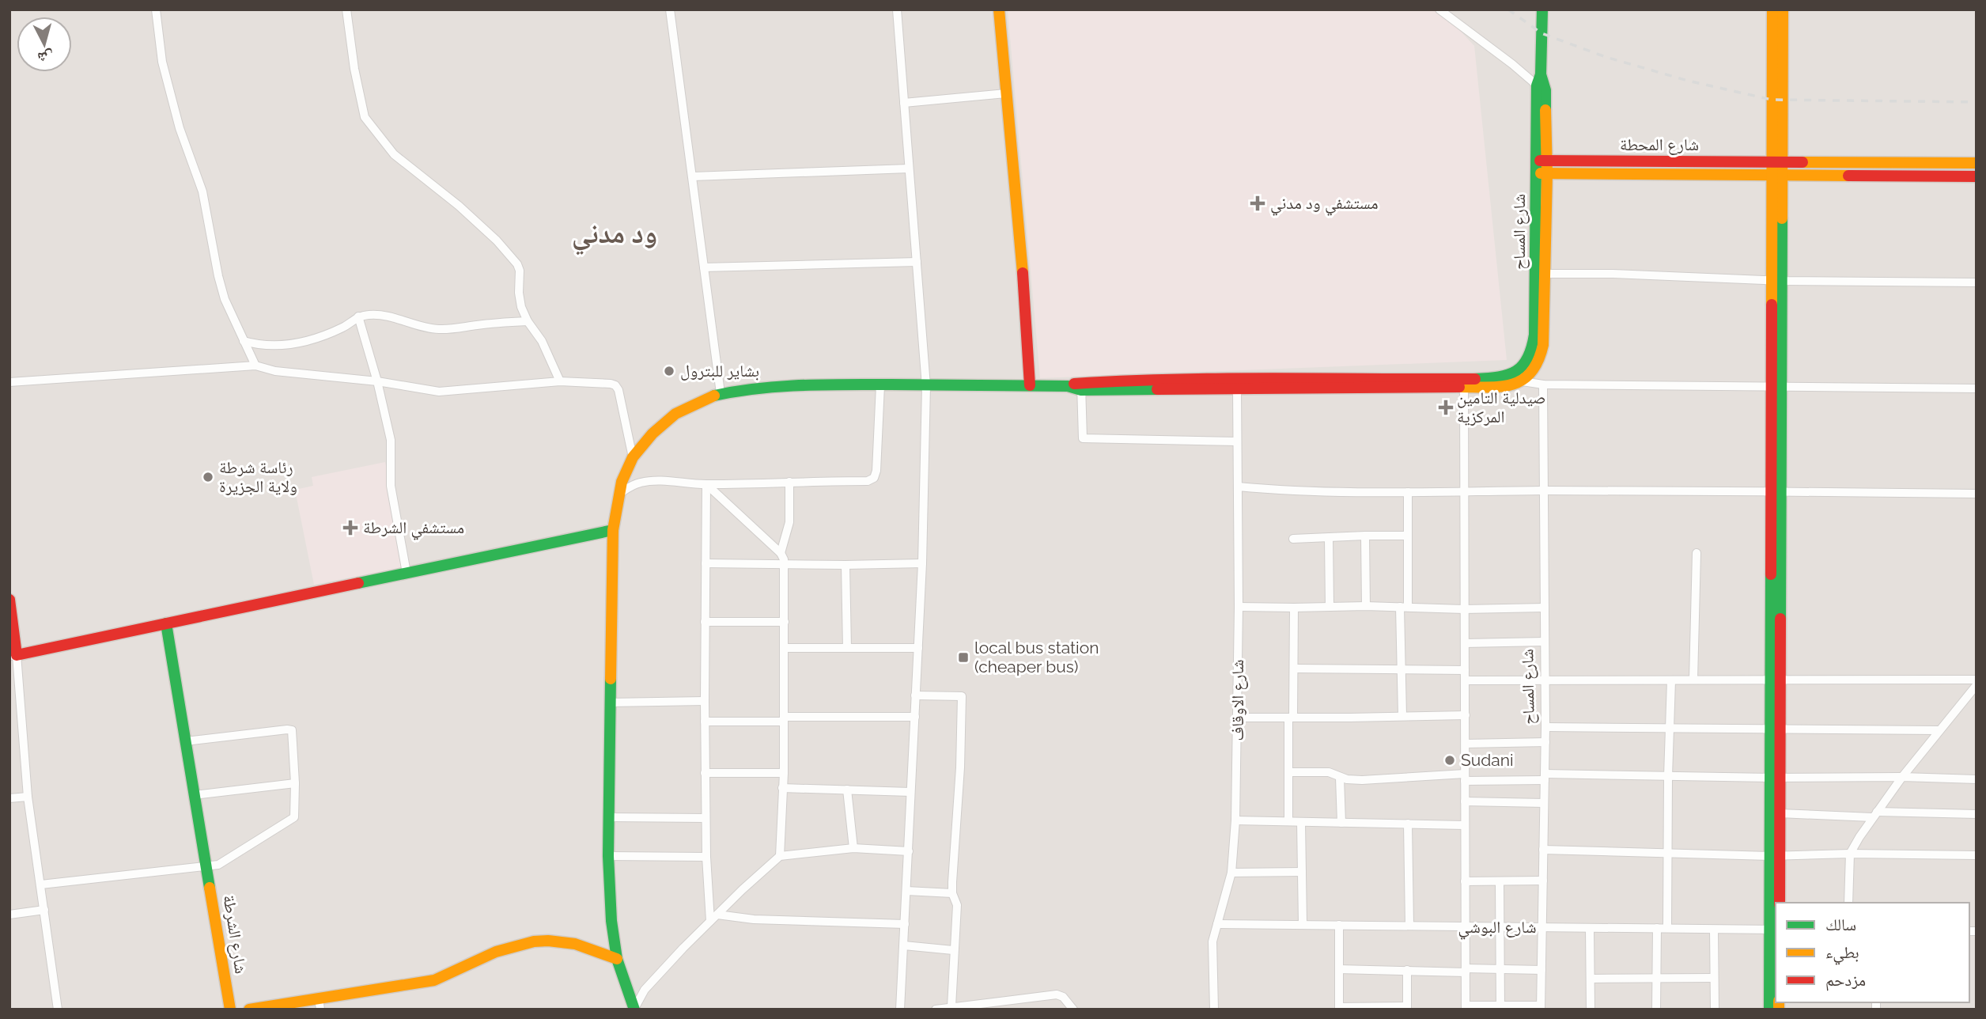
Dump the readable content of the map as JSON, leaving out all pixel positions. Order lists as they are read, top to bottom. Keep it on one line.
{"streets":{"main road":["شارع المحطة","شارع المساح","شارع الشرطة"],"street":["شارع الاوقاف","شارع البوشي"]},"crossings":[["شارع المحطة","شارع المساح"],["شارع المساح","شارع البوشي"],["شارع الاوقاف","شارع البوشي"]],"districts":["ود مدني"],"places":{"health":["مستشفي ود مدني","صيدلية التامين المركزية","مستشفي الشرطة"],"other":["بشاير للبترول","رئاسة شرطة ولاية الجزيرة","Sudani"],"transit":["local bus station (cheaper bus)"]},"legend":["سالك","بطيء","مزدحم"],"north":"bottom"}
